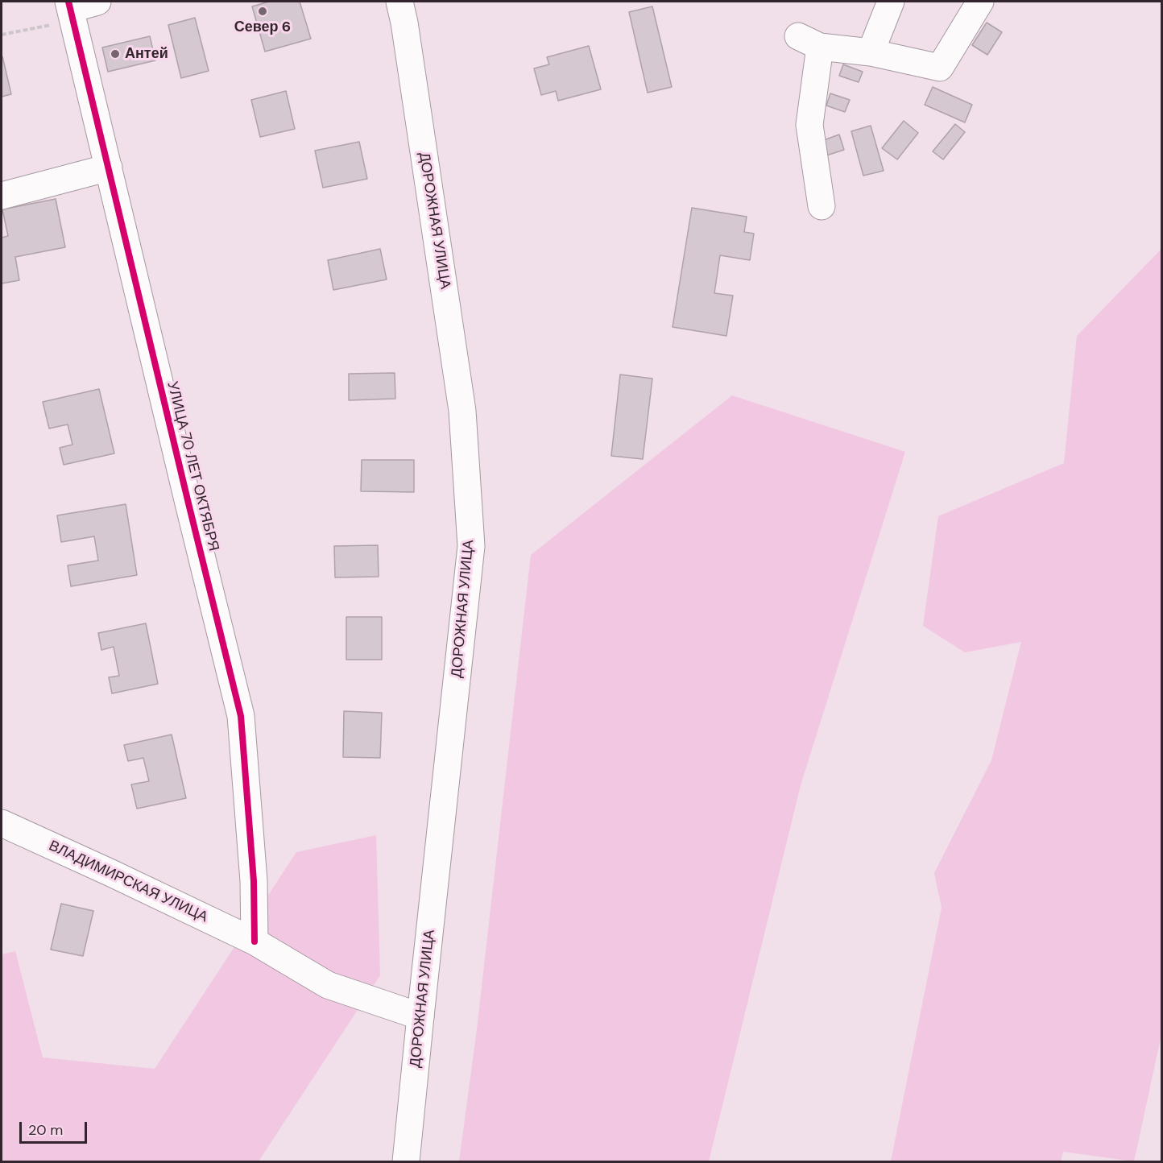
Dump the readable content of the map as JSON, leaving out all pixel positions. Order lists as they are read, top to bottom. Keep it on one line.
{"streets":{"street":["ДОРОЖНАЯ УЛИЦА","УЛИЦА 70 ЛЕТ ОКТЯБРЯ","ВЛАДИМИРСКАЯ УЛИЦА"]},"crossings":[["УЛИЦА 70 ЛЕТ ОКТЯБРЯ","ВЛАДИМИРСКАЯ УЛИЦА"]],"places":["Север 6","Антей"],"scale_bar":"20 m"}
